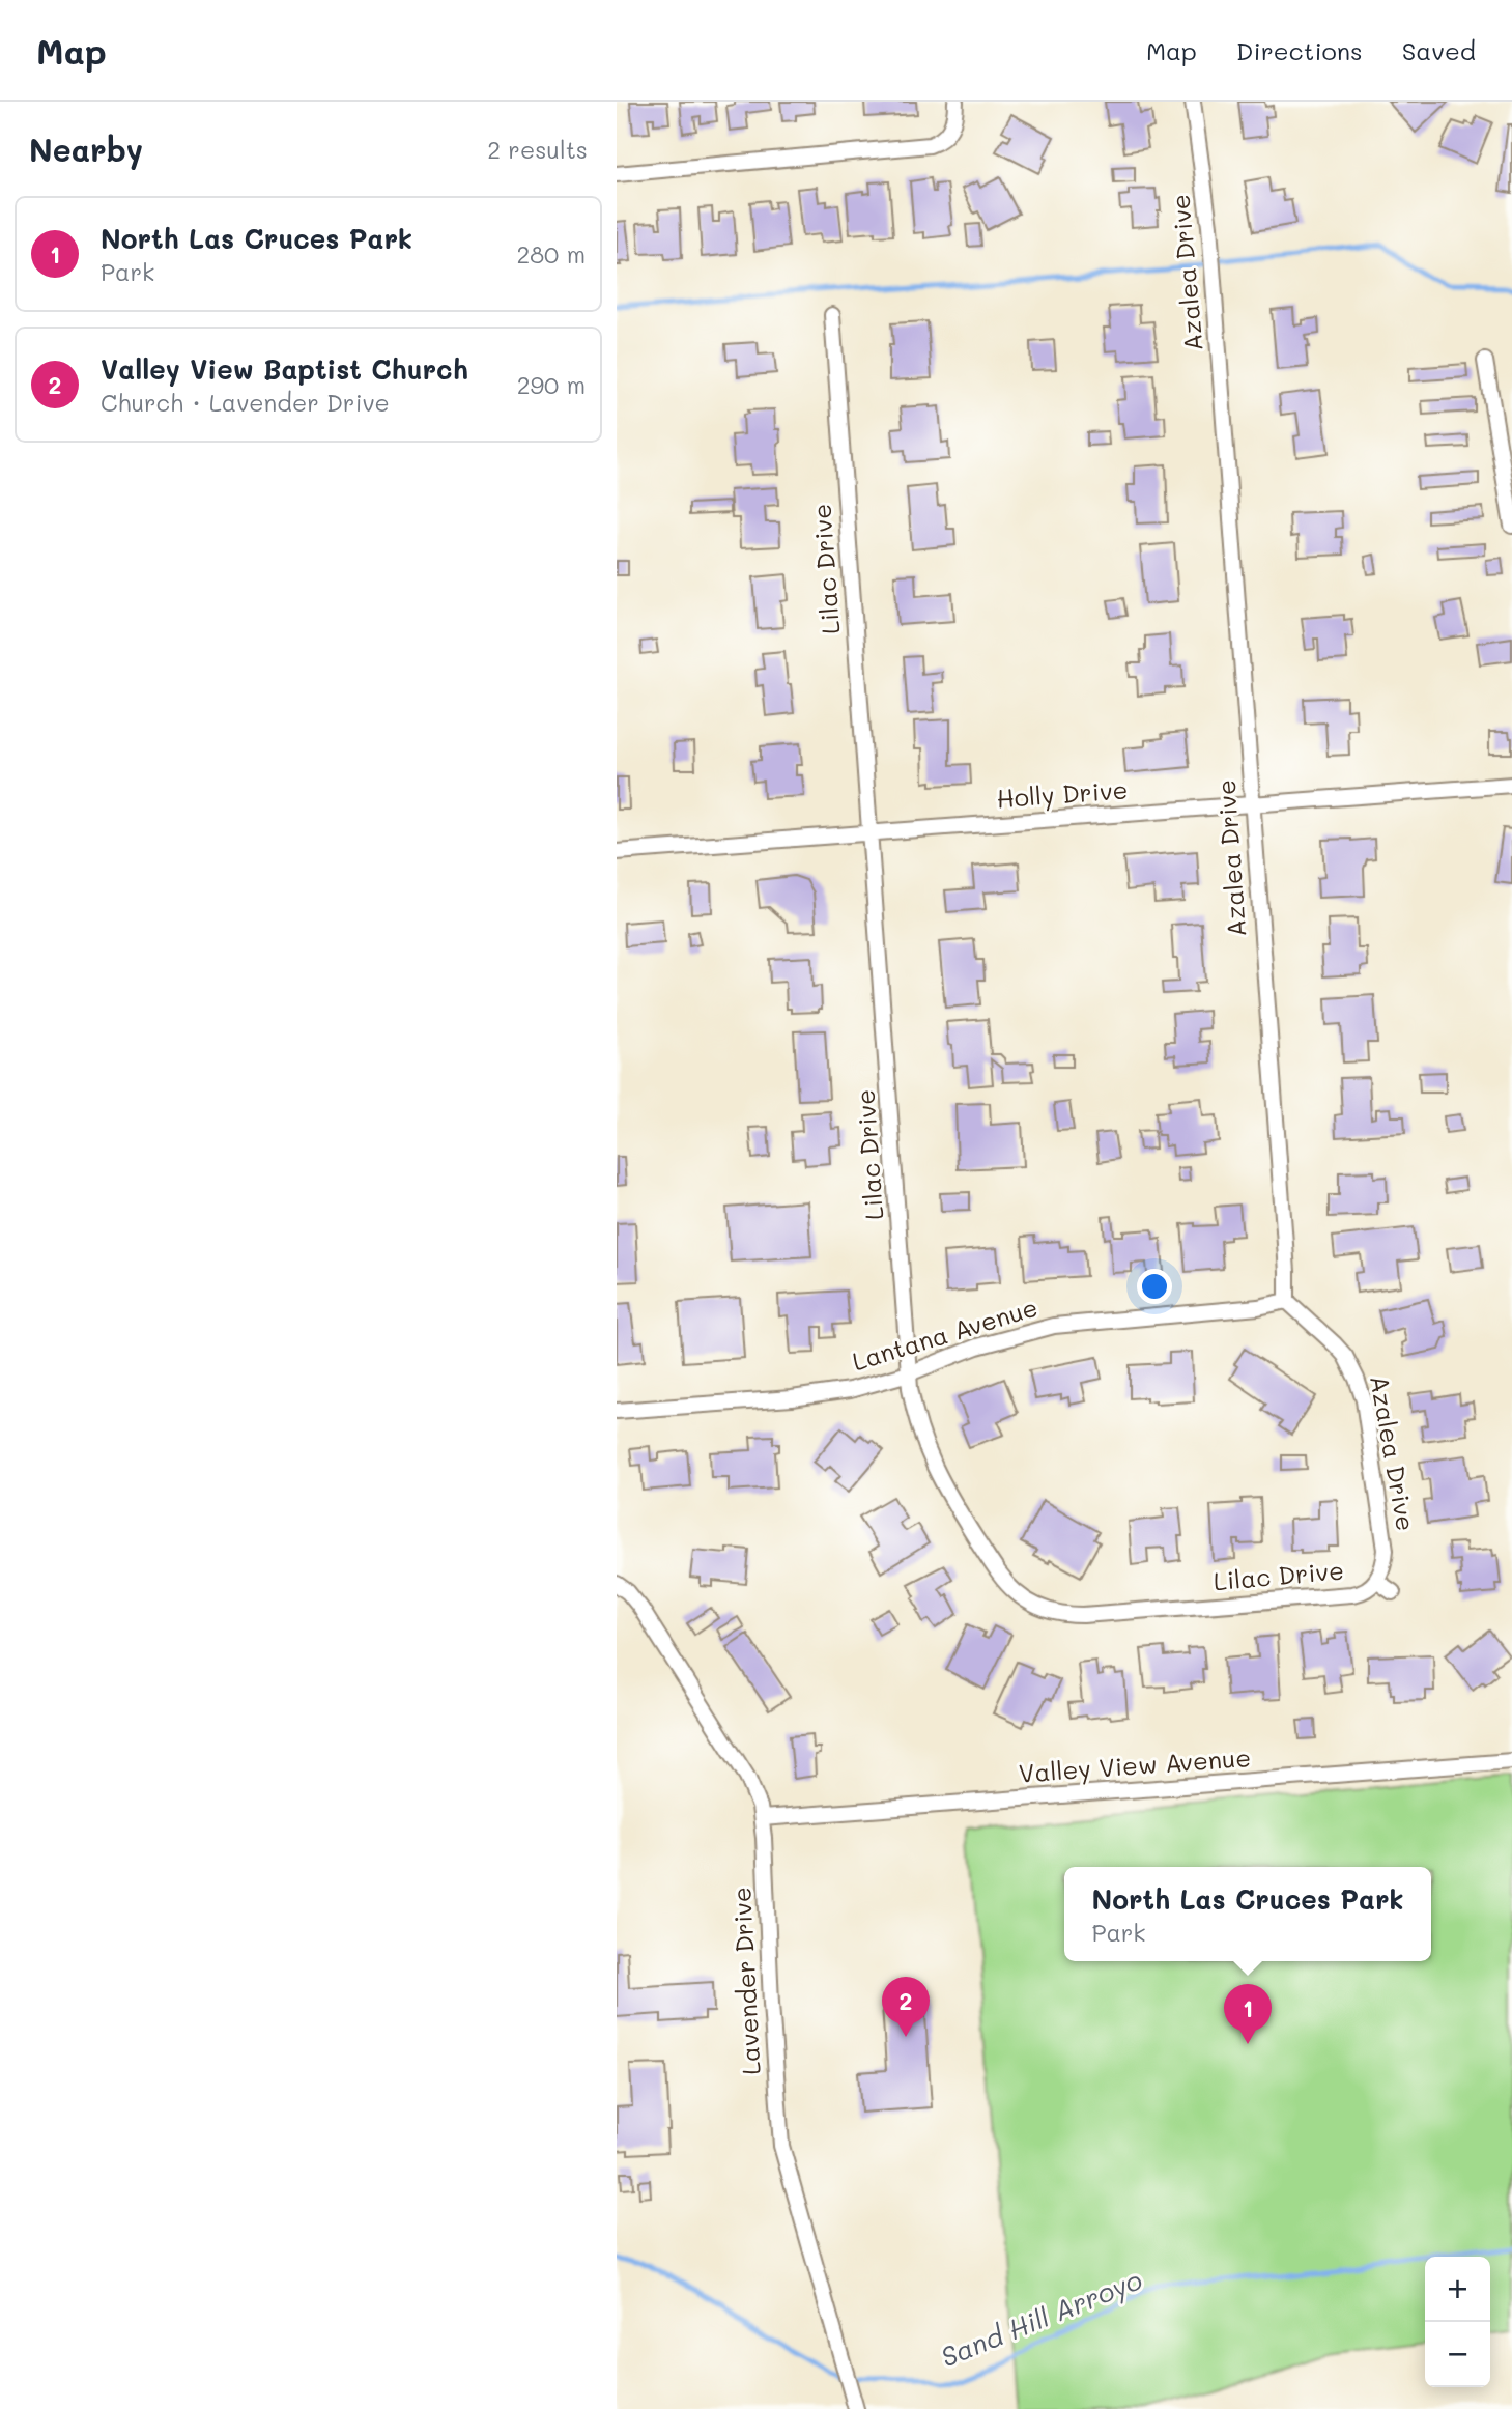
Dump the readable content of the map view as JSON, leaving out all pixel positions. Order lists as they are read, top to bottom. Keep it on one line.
{"streets":{"street":["Azalea Drive","Lilac Drive","Holly Drive","Lantana Avenue","Valley View Avenue","Lavender Drive"]},"crossings":[["Azalea Drive","Lilac Drive"],["Azalea Drive","Holly Drive"],["Azalea Drive","Lantana Avenue"],["Lilac Drive","Holly Drive"],["Lilac Drive","Lantana Avenue"],["Valley View Avenue","Lavender Drive"]],"water":["Sand Hill Arroyo"],"page":{"header":"Map","nav":["Map","Directions","Saved"],"heading":["Nearby","2 results"],"list":[{"mark":"1","name":"North Las Cruces Park","note":"Park","value":"280 m"},{"mark":"2","name":"Valley View Baptist Church","note":"Church · Lavender Drive","value":"290 m"}],"popup":["North Las Cruces Park","Park"],"pins":["2","1"],"map_buttons":["+","−"]}}
